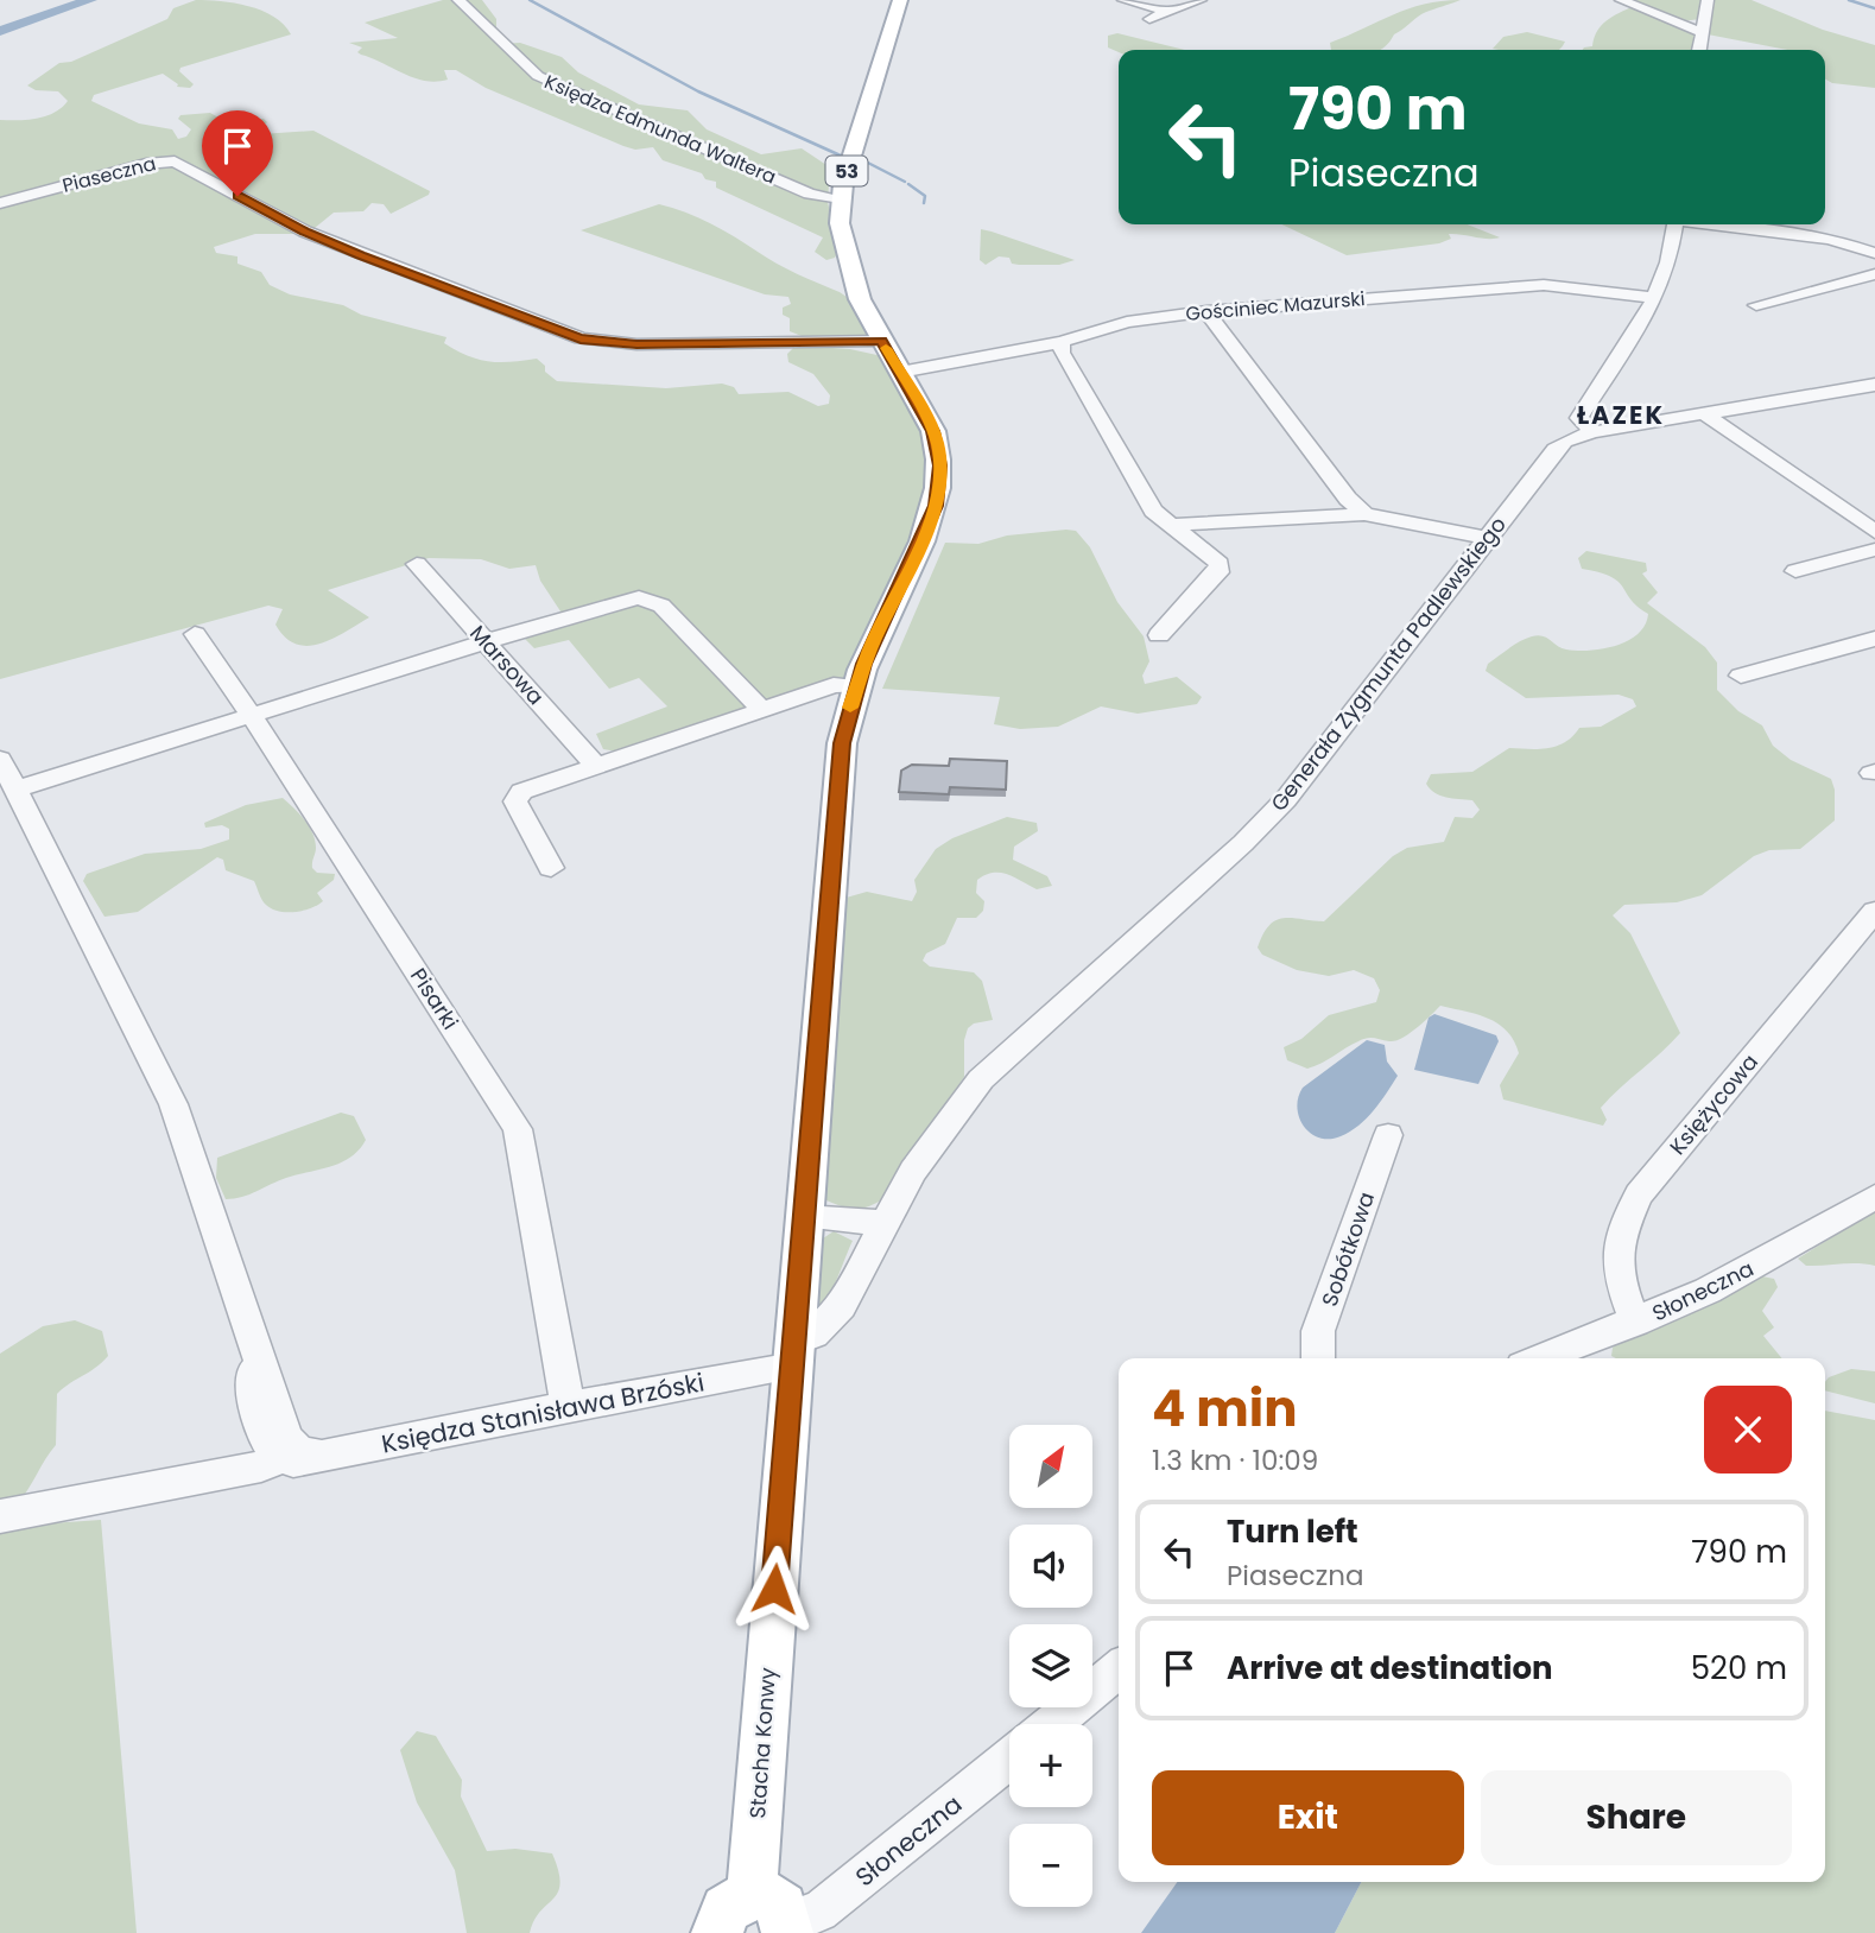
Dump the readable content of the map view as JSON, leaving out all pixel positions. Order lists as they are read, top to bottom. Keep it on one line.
{"streets":{"main road":["53","Stacha Konwy"],"street":["Księdza Edmunda Waltera","Piaseczna","Gościniec Mazurski","Generała Zygmunta Padlewskiego","Marsowa","Pisarki","Księżycowa","Sobótkowa","Słoneczna","Księdza Stanisława Brzóski"]},"crossings":[["Księdza Edmunda Waltera","Stacha Konwy"],["Piaseczna","Stacha Konwy"],["Gościniec Mazurski","Stacha Konwy"],["Generała Zygmunta Padlewskiego","Księdza Stanisława Brzóski"],["Generała Zygmunta Padlewskiego","Stacha Konwy"],["Pisarki","Księdza Stanisława Brzóski"],["Księżycowa","Słoneczna"],["Słoneczna","Stacha Konwy"],["Księdza Stanisława Brzóski","Stacha Konwy"]],"districts":["ŁAZEK"],"north":"top right","page":{"turn":["790 m","Piaseczna"],"heading":["4 min","1.3 km · 10:09"],"map_buttons":["+","−"],"list":[{"name":"Turn left","note":"Piaseczna","value":"790 m"},{"name":"Arrive at destination","value":"520 m"}],"buttons":["Exit","Share"]}}
